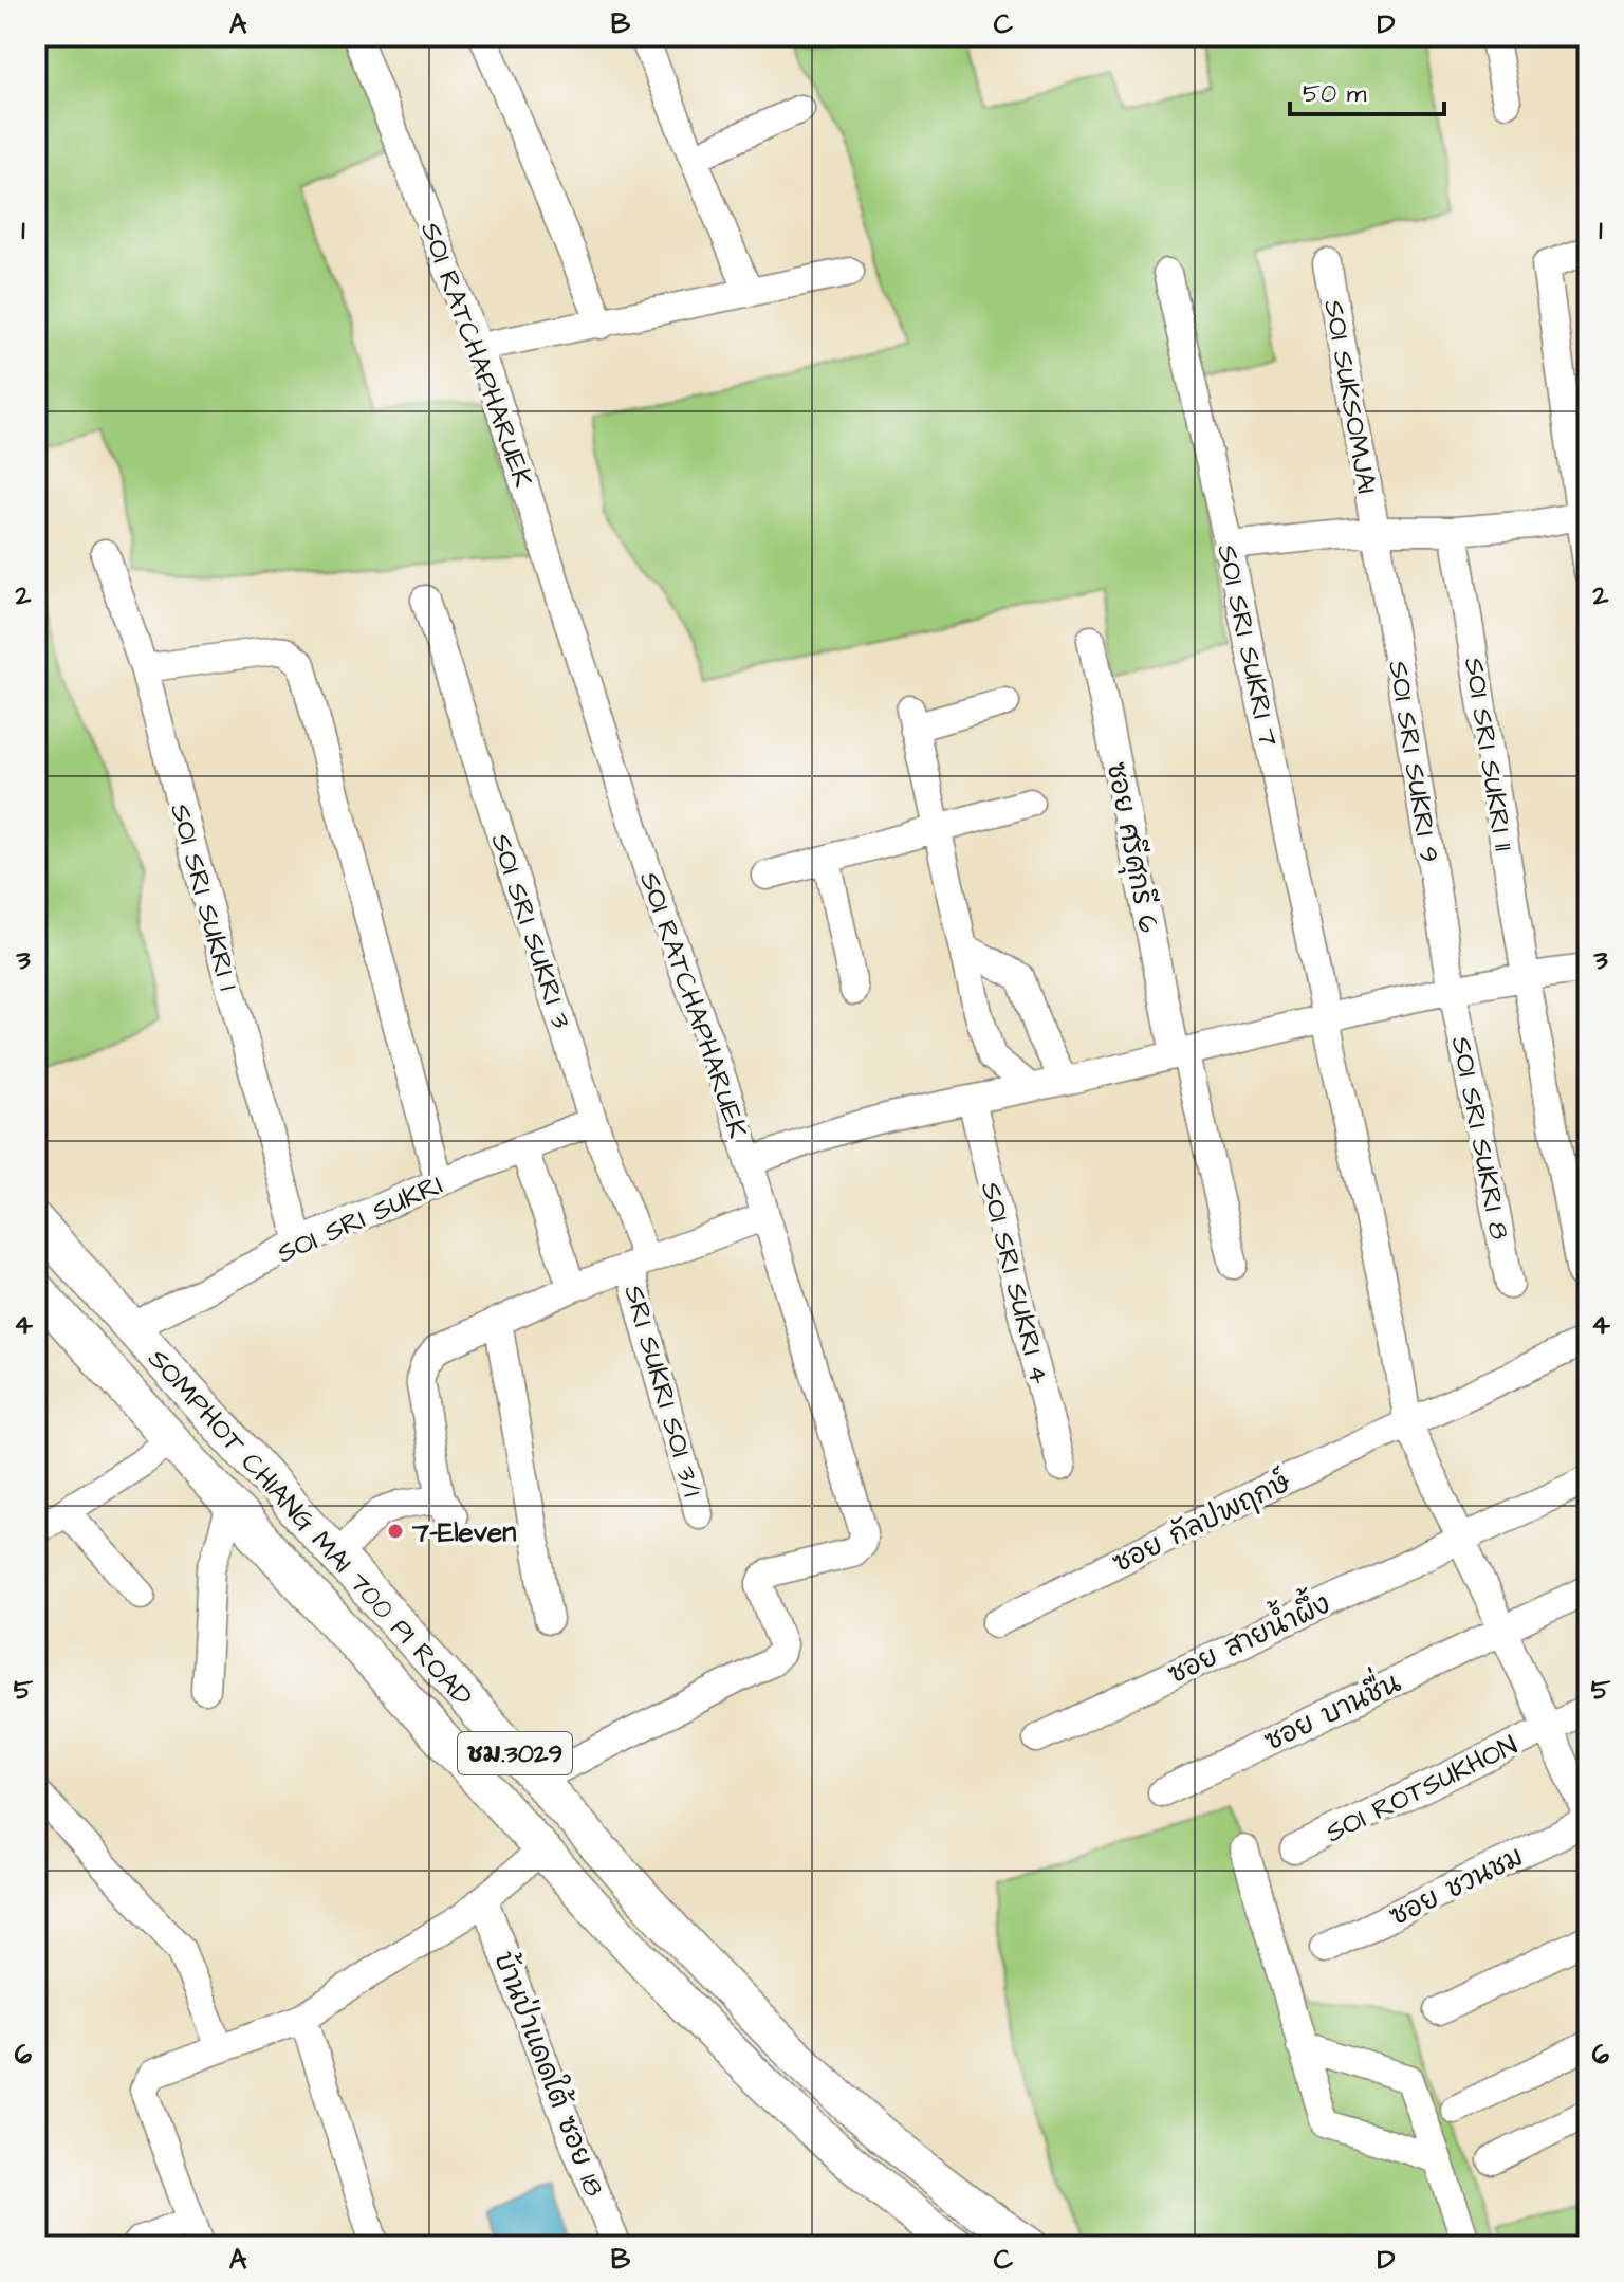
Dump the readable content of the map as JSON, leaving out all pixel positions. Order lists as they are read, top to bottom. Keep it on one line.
{"streets":{"main road":["SOMPHOT CHIANG MAI 700 PI ROAD","ชม.3029"],"street":["SOI RATCHAPHARUEK","SOI SUKSOMJAI","SOI SRI SUKRI 7","SOI SRI SUKRI 11","SOI SRI SUKRI 9","ซอย ศรีศุกรี 6","SOI SRI SUKRI 1","SOI SRI SUKRI 3","SOI SRI SUKRI 8","SOI SRI SUKRI","SOI SRI SUKRI 4","SRI SUKRI SOI 3/1","ซอย กัลปพฤกษ์","ซอย สายน้ำผึ้ง","ซอย บานชื่น","SOI ROTSUKHON","ซอย ชวนชม","บ้านป่าแดดใต้ ซอย 18"]},"crossings":[["SOI RATCHAPHARUEK","SOMPHOT CHIANG MAI 700 PI ROAD"],["SOI SUKSOMJAI","SOI SRI SUKRI 9"],["SOI SRI SUKRI 7","ซอย กัลปพฤกษ์"],["SOI SRI SUKRI 7","ซอย สายน้ำผึ้ง"],["SOI SRI SUKRI 7","ซอย บานชื่น"],["SOI SRI SUKRI 7","SOI ROTSUKHON"],["SOI SRI SUKRI 7","ซอย ชวนชม"],["SOI SRI SUKRI 9","SOI SRI SUKRI 8"],["SOI SRI SUKRI 1","SOI SRI SUKRI"],["SOI SRI SUKRI 3","SOI SRI SUKRI"],["SOI SRI SUKRI 3","SRI SUKRI SOI 3/1"],["SOI SRI SUKRI","SOMPHOT CHIANG MAI 700 PI ROAD"]],"places":["7-Eleven"],"scale_bar":"50 m","grid":{"columns":["A","B","C","D"],"rows":["1","2","3","4","5","6"]}}
